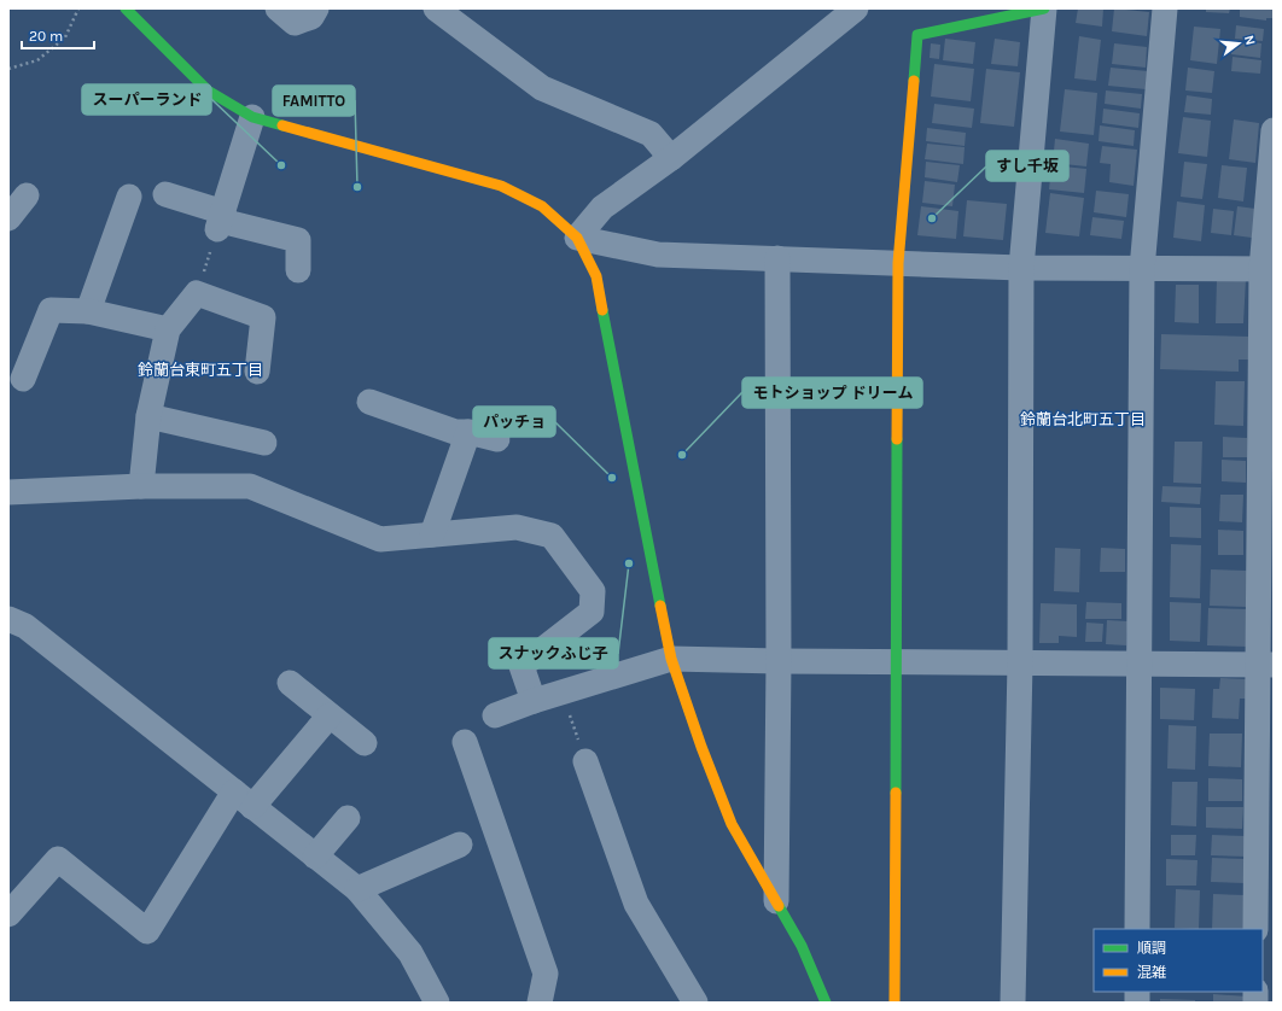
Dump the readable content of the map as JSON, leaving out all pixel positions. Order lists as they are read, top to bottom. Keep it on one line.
{"districts":["鈴蘭台東町五丁目","鈴蘭台北町五丁目"],"places":["スーパーランド","FAMITTO","すし千坂","モトショップ ドリーム","パッチョ","スナックふじ子"],"legend":["順調","混雑"],"scale_bar":"20 m","north":"right"}
